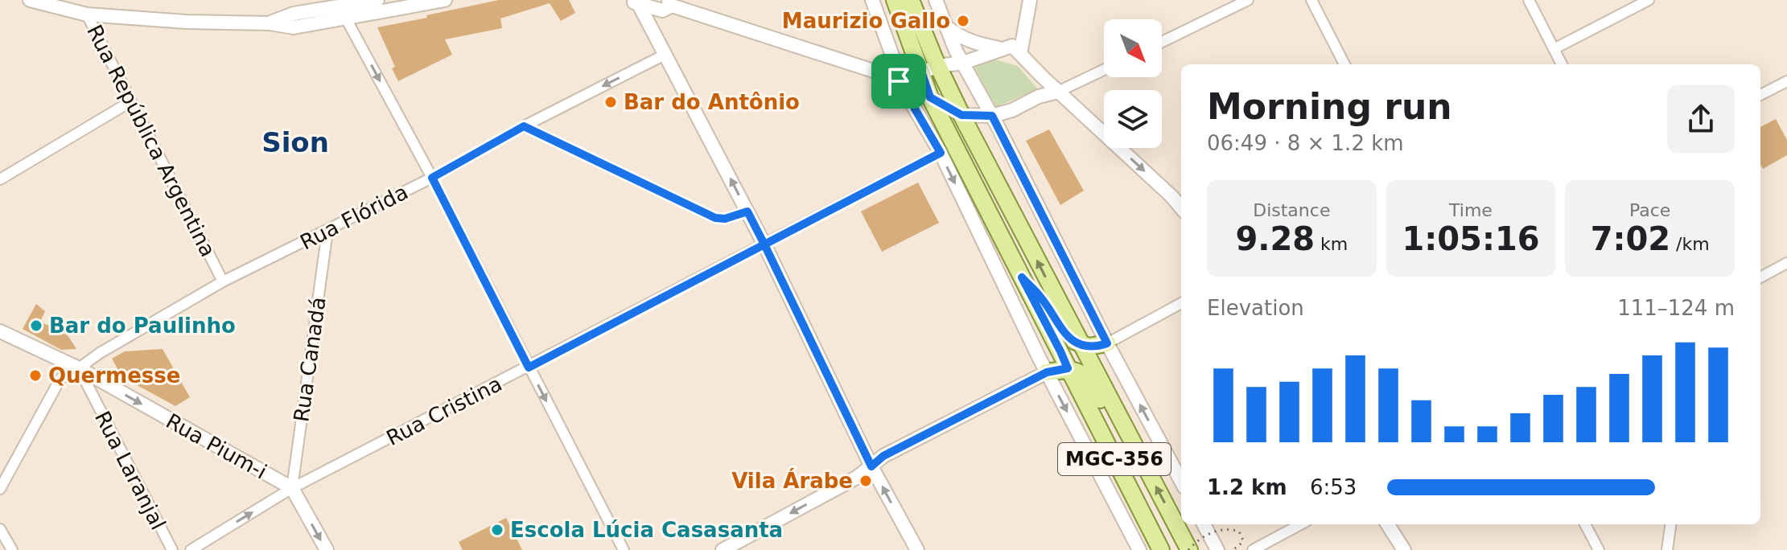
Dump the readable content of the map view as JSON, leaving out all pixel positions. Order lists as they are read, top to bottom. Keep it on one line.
{"streets":{"main road":["MGC-356"],"street":["Rua República Argentina","Rua Flórida","Rua Canadá","Rua Cristina","Rua Pium-i","Rua Laranjal"]},"crossings":[["Rua República Argentina","Rua Flórida"],["Rua Flórida","Rua Canadá"],["Rua Flórida","Rua Pium-i"],["Rua Canadá","Rua Cristina"],["Rua Canadá","Rua Pium-i"],["Rua Cristina","Rua Pium-i"],["Rua Cristina","MGC-356"],["Rua Pium-i","Rua Laranjal"]],"one_way":["Rua Pium-i"],"districts":["Sion"],"places":["Maurizio Gallo","Bar do Antônio","Bar do Paulinho","Quermesse","Vila Árabe","Escola Lúcia Casasanta"],"north":"bottom right","page":{"heading":["Morning run","06:49 · 8 × 1.2 km"],"stats":[["Distance","9.28 km"],["Time","1:05:16"],["Pace","7:02 /km"]],"chart":["Elevation","111–124 m"],"list":[{"name":"1.2 km","note":"6:53"}]}}
